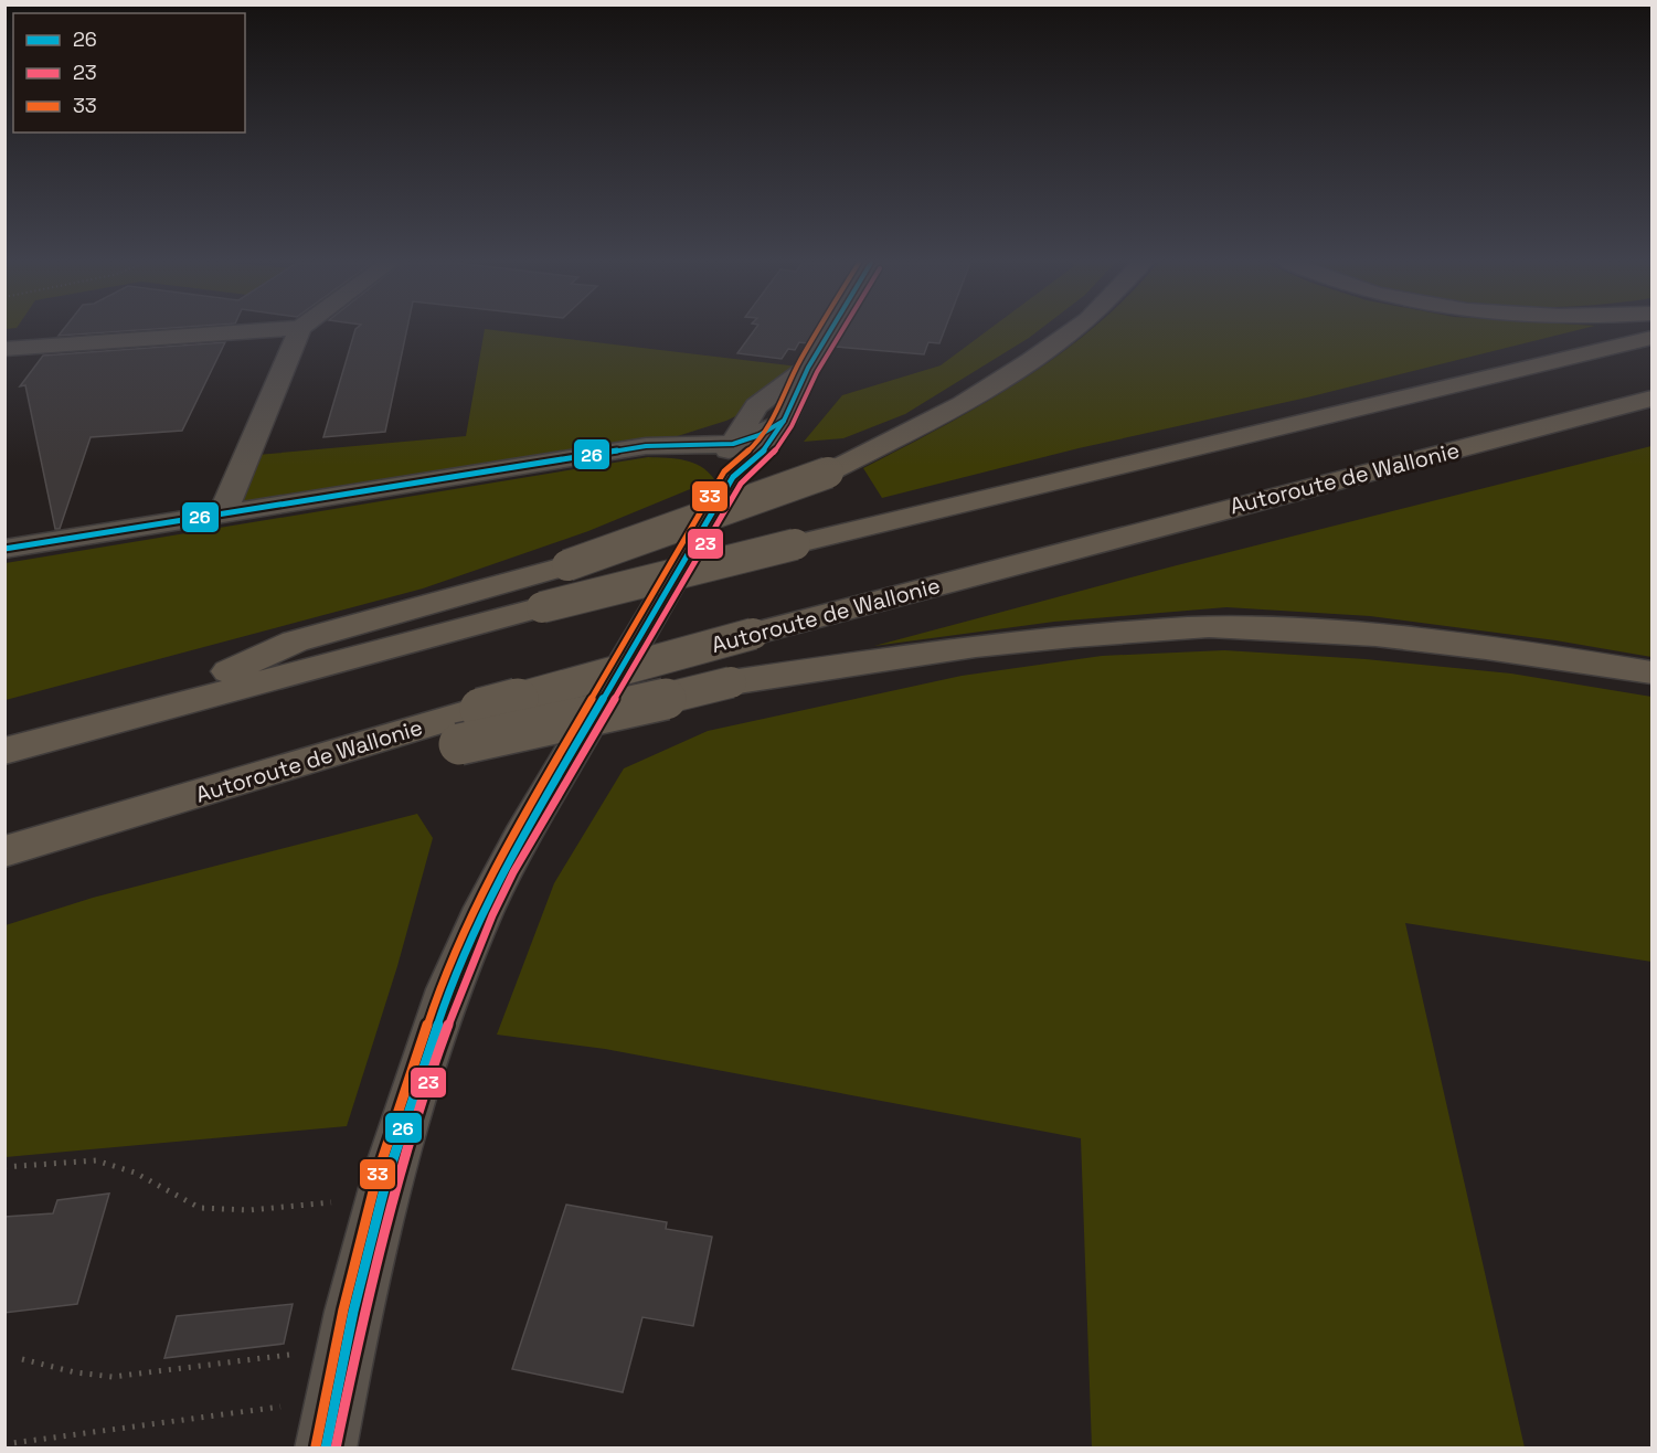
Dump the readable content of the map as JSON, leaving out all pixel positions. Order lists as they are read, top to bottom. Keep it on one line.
{"streets":{"highway":["Autoroute de Wallonie"]},"lines":["transit line 26","transit line 23","transit line 33"],"legend":["26","23","33"]}
